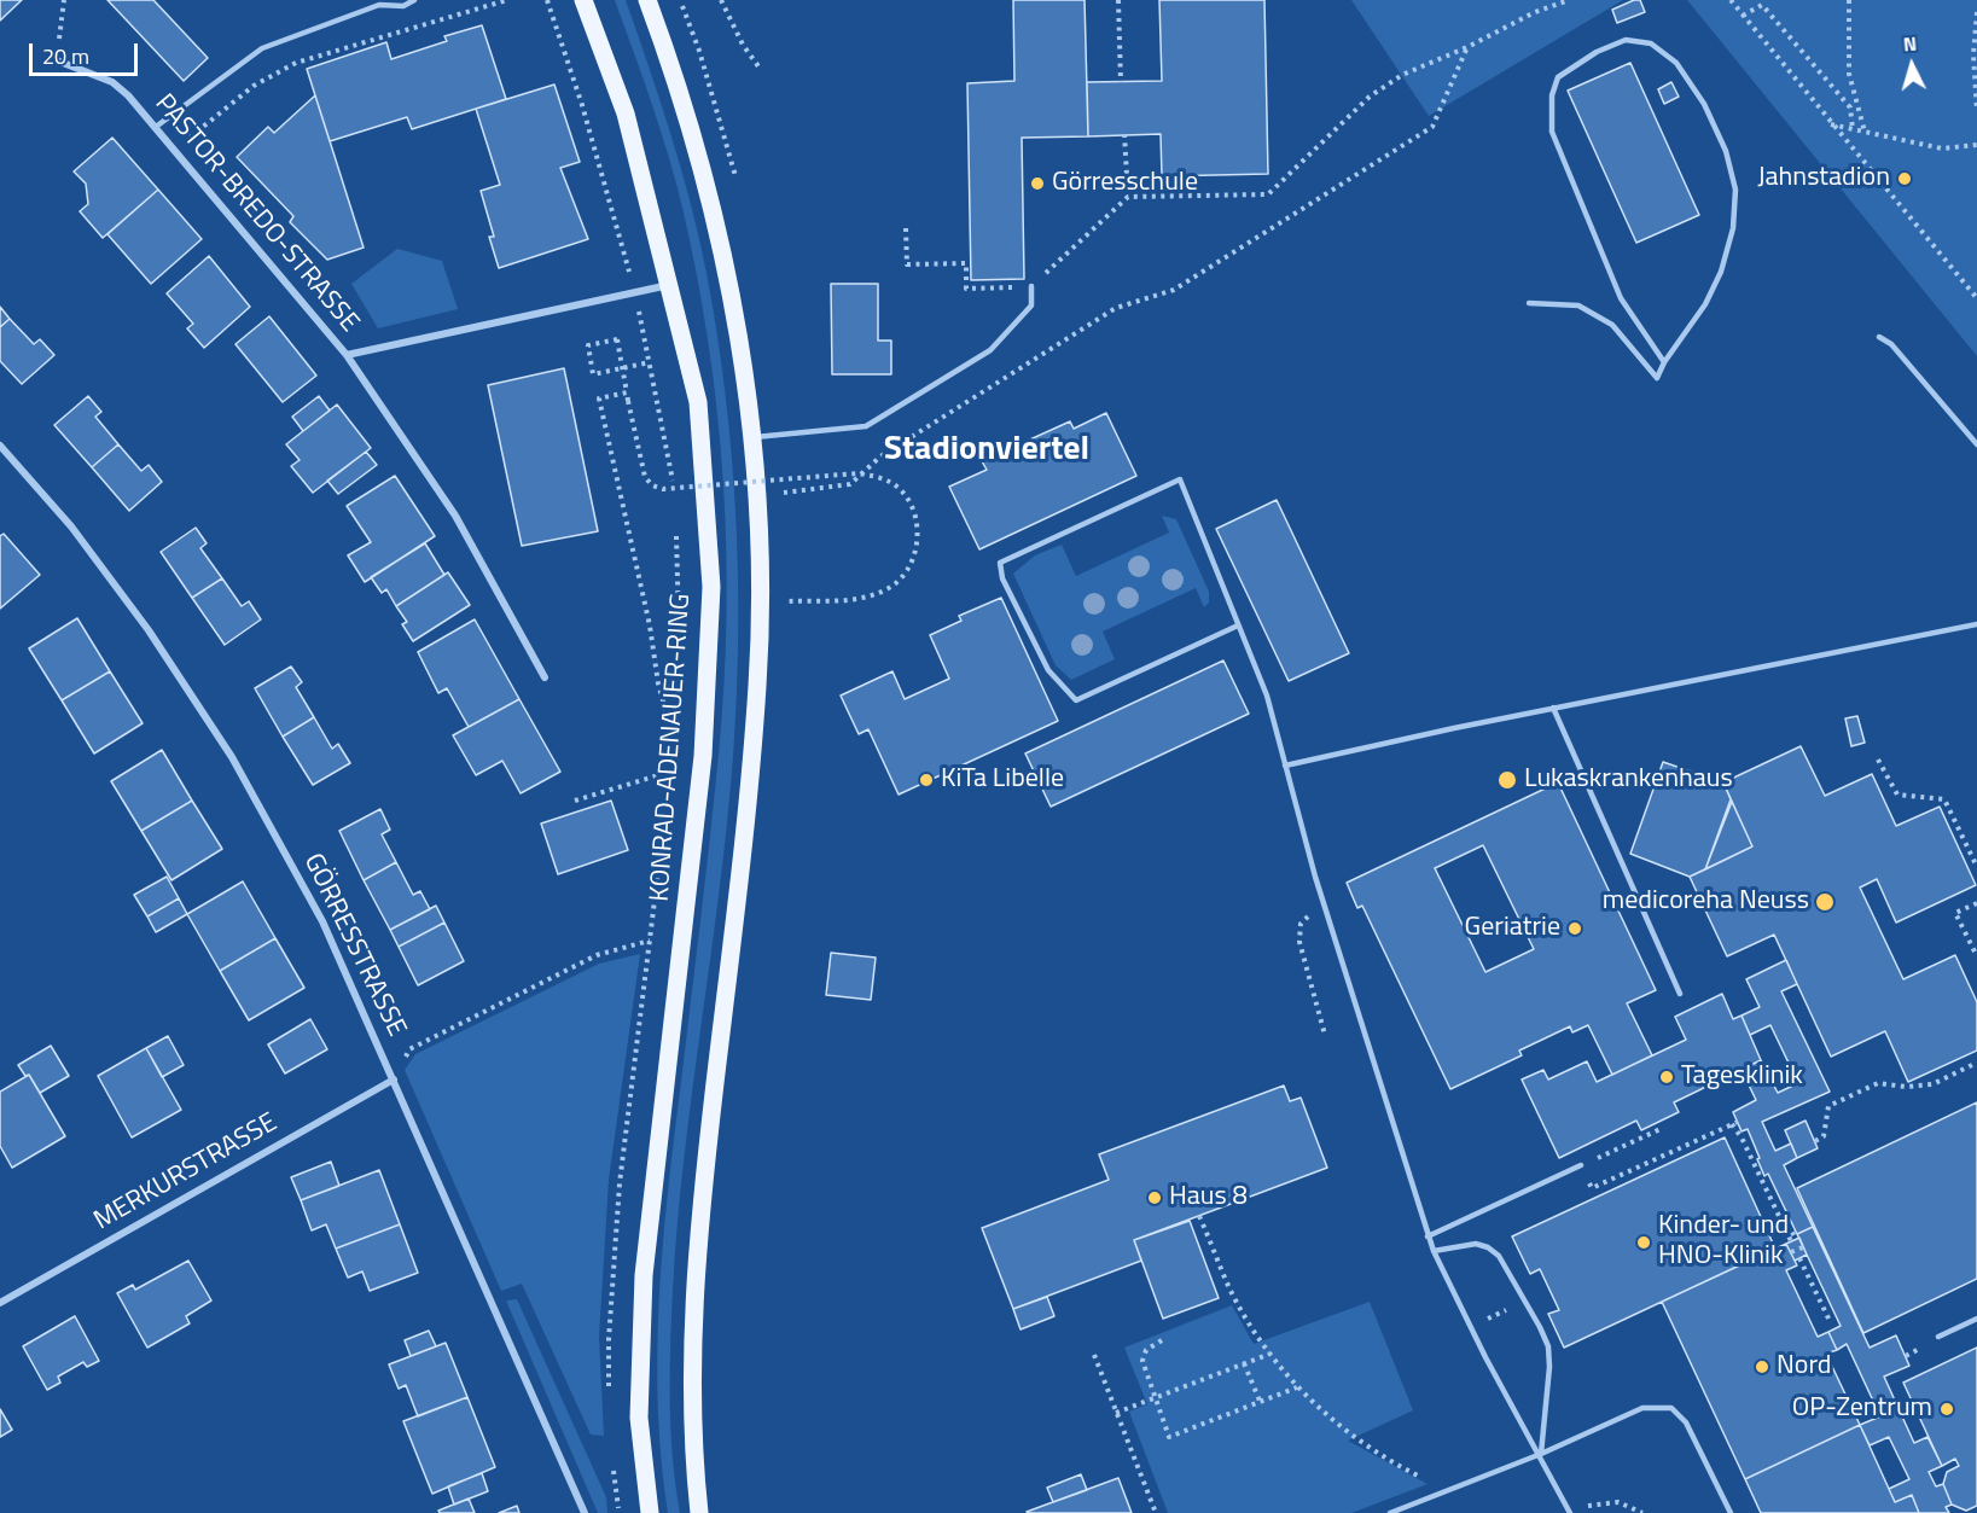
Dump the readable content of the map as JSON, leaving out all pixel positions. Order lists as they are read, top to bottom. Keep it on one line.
{"streets":{"main road":["KONRAD-ADENAUER-RING"],"street":["PASTOR-BREDO-STRASSE","GÖRRESSTRASSE","MERKURSTRASSE"]},"crossings":[["PASTOR-BREDO-STRASSE","KONRAD-ADENAUER-RING"],["GÖRRESSTRASSE","MERKURSTRASSE"]],"districts":["Stadionviertel"],"places":["Jahnstadion","Görresschule","KiTa Libelle","Lukaskrankenhaus","medicoreha Neuss","Geriatrie","Tagesklinik","Haus 8","Kinder- und HNO-Klinik","Nord","OP-Zentrum"],"scale_bar":"20 m","north":"top"}
